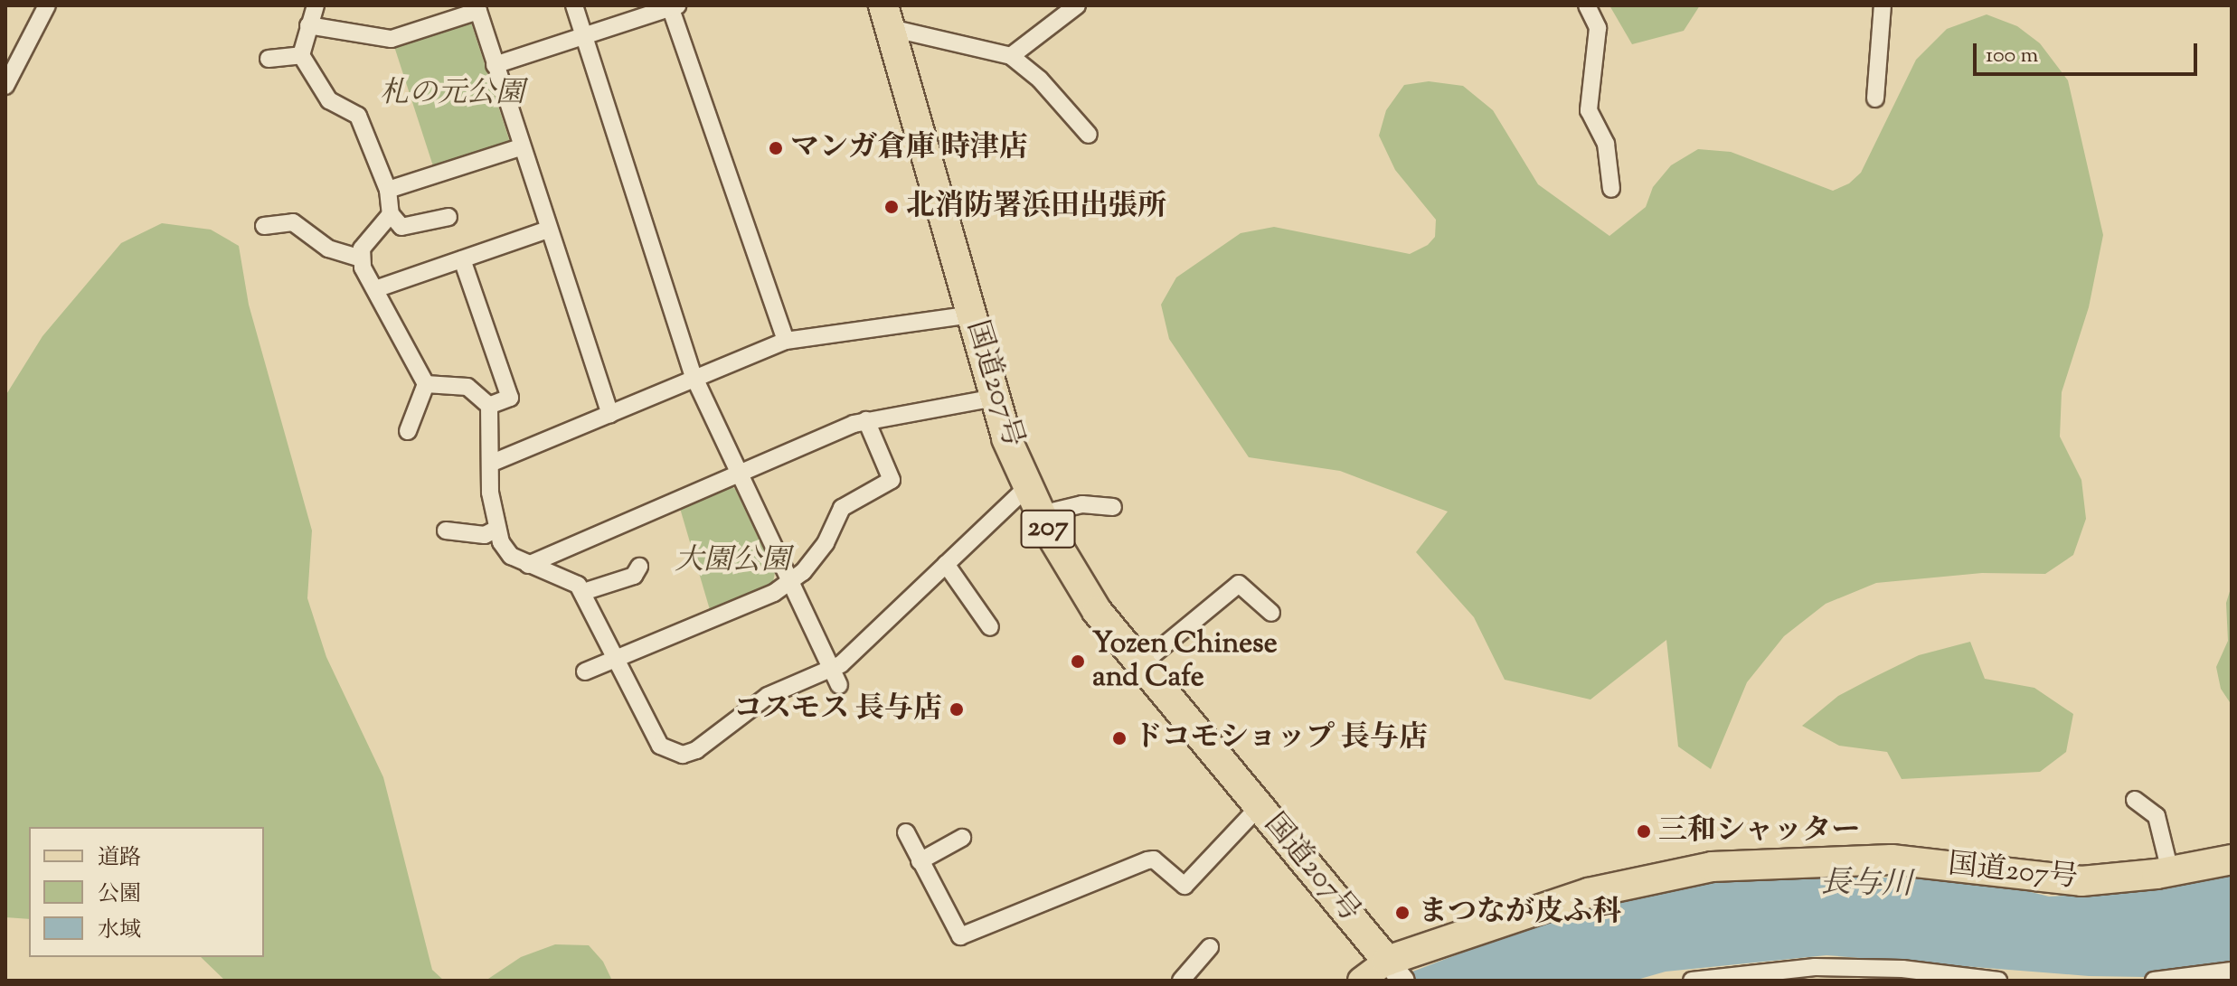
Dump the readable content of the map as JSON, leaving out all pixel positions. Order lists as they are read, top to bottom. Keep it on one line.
{"streets":{"highway":["国道207号","207"]},"water":["長与川"],"parks":["札の元公園","大園公園"],"places":["マンガ倉庫 時津店","北消防署浜田出張所","Yozen Chinese and Cafe","コスモス 長与店","ドコモショップ 長与店","三和シャッター","まつなが皮ふ科"],"legend":["道路","公園","水域"],"scale_bar":"100 m"}
